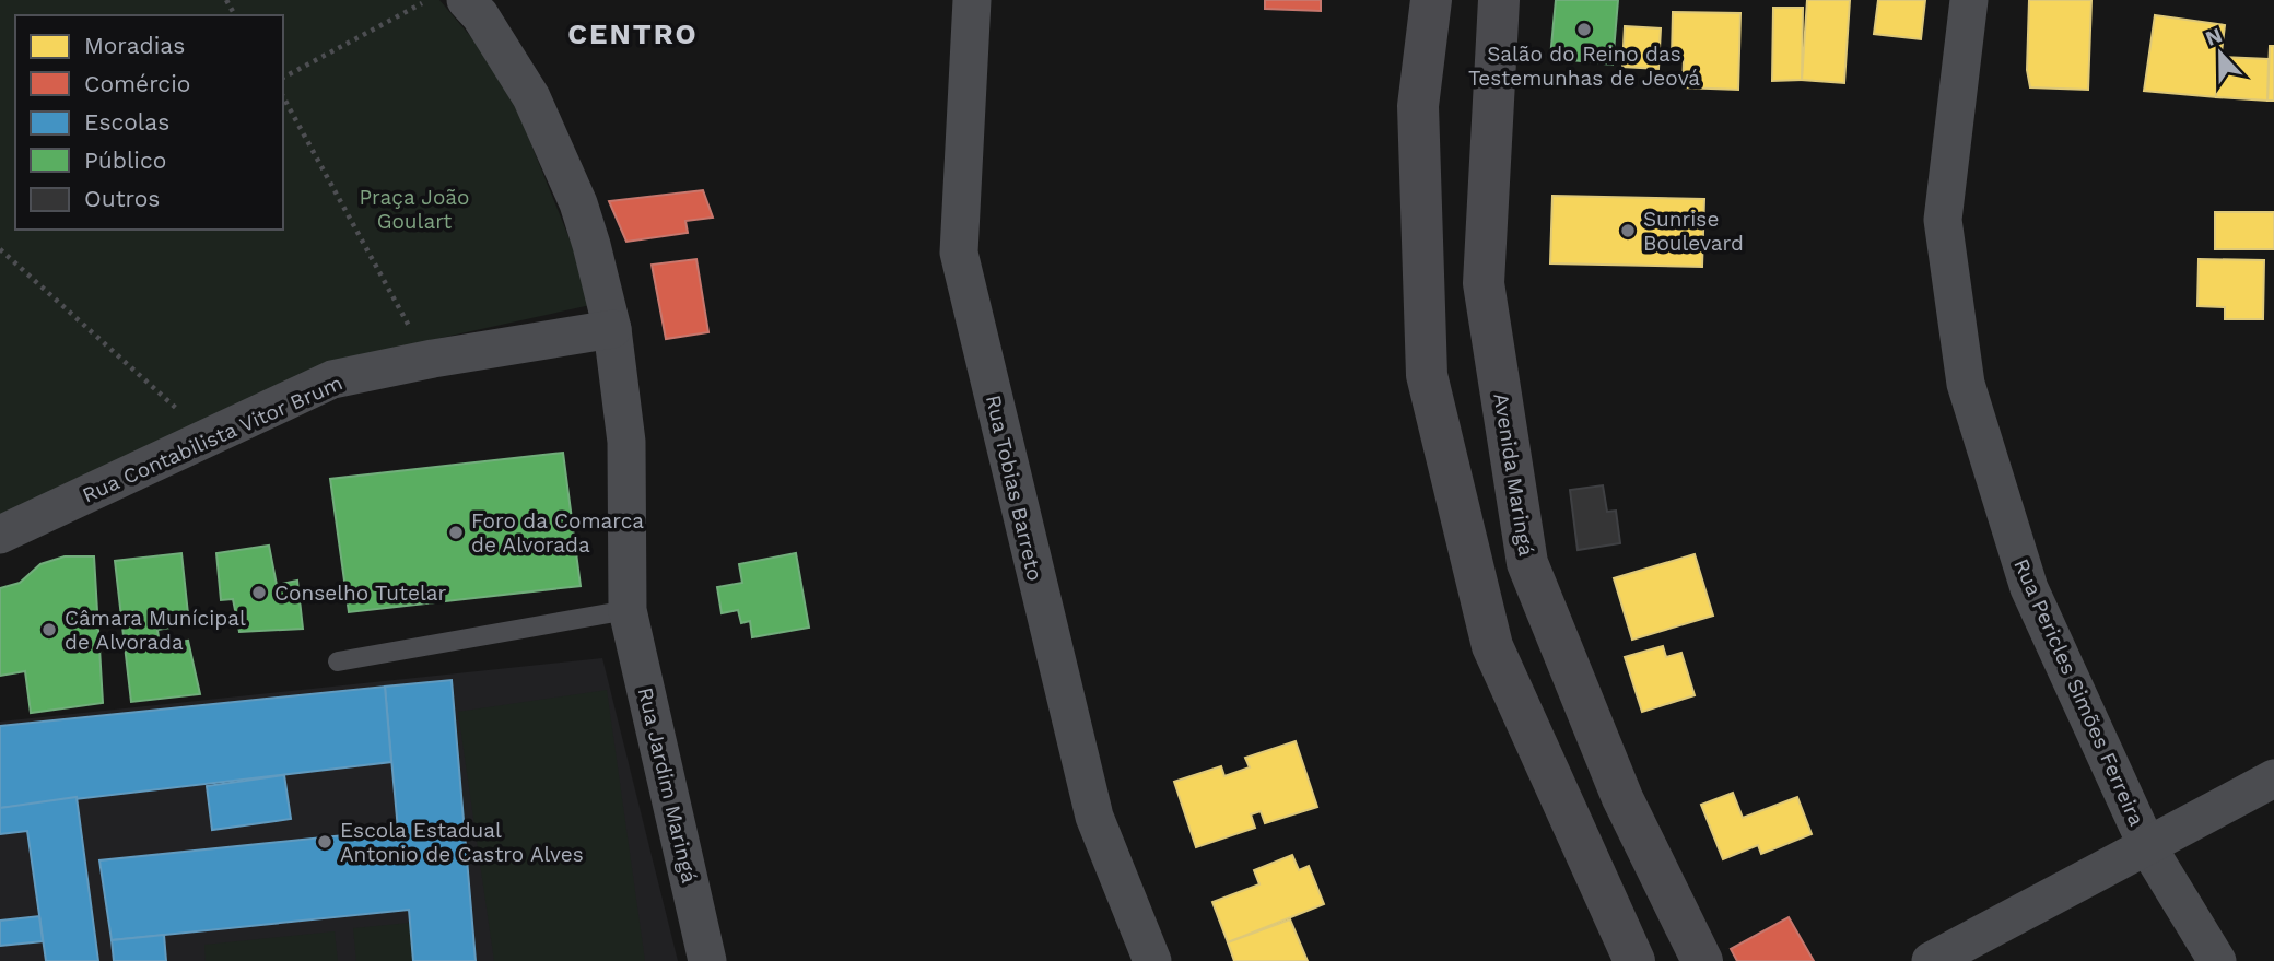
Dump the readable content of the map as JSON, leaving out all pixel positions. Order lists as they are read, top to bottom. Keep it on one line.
{"streets":{"main road":["Avenida Maringá"],"street":["Rua Contabilista Vitor Brum","Rua Tobias Barreto","Rua Pericles Simões Ferreira","Rua Jardim Maringá"]},"crossings":[["Rua Contabilista Vitor Brum","Rua Jardim Maringá"]],"districts":["CENTRO"],"parks":["Praça João Goulart"],"places":["Salão do Reino das Testemunhas de Jeová","Sunrise Boulevard","Foro da Comarca de Alvorada","Conselho Tutelar","Câmara Munícipal de Alvorada","Escola Estadual Antonio de Castro Alves"],"legend":["Moradias","Comércio","Escolas","Público","Outros"],"north":"top"}
